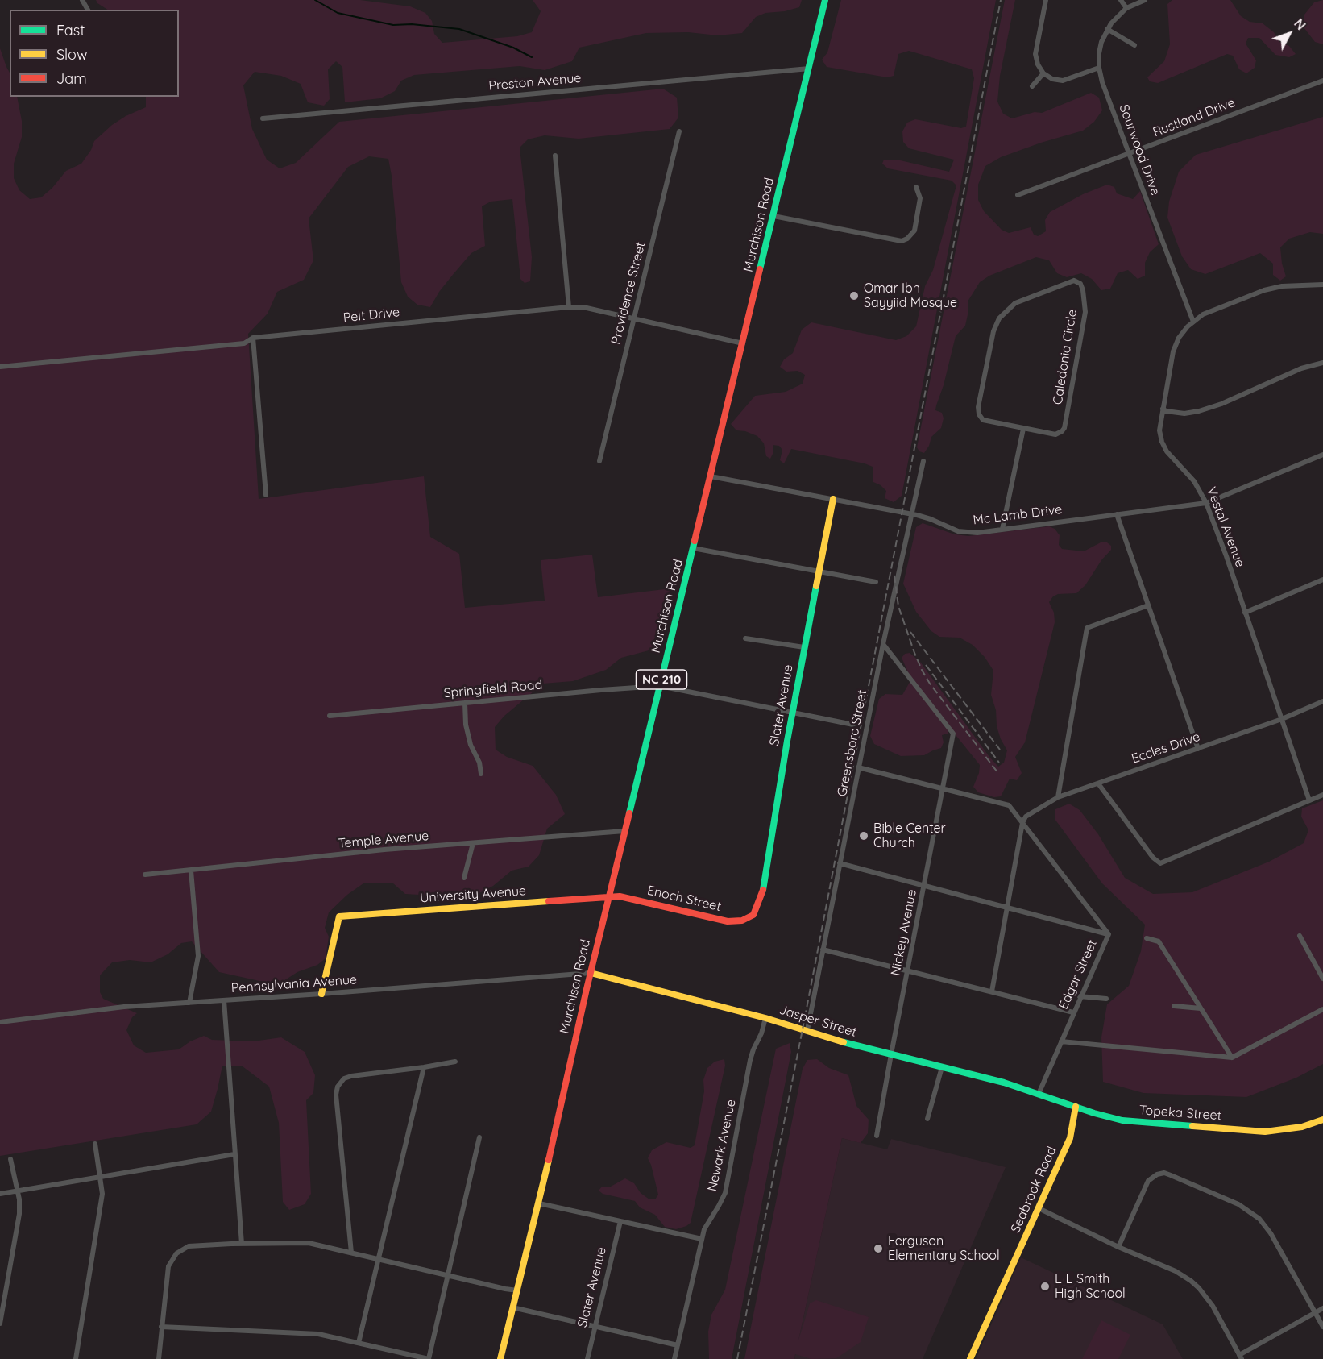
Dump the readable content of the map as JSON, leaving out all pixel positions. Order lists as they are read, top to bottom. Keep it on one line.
{"streets":{"street":["Preston Avenue","Rustland Drive","Sourwood Drive","Murchison Road","Providence Street","Pelt Drive","Caledonia Circle","Mc Lamb Drive","Vestal Avenue","NC 210","Springfield Road","Slater Avenue","Greensboro Street","Eccles Drive","Temple Avenue","University Avenue","Enoch Street","Nickey Avenue","Edgar Street","Pennsylvania Avenue","Jasper Street","Topeka Street","Newark Avenue","Seabrook Road"]},"crossings":[["Preston Avenue","Murchison Road"],["Rustland Drive","Sourwood Drive"],["Sourwood Drive","Vestal Avenue"],["Murchison Road","Pelt Drive"],["Murchison Road","Mc Lamb Drive"],["Murchison Road","Springfield Road"],["Murchison Road","Temple Avenue"],["Murchison Road","University Avenue"],["Murchison Road","Enoch Street"],["Murchison Road","Pennsylvania Avenue"],["Murchison Road","Jasper Street"],["Providence Street","Pelt Drive"],["Mc Lamb Drive","Vestal Avenue"],["Mc Lamb Drive","Slater Avenue"],["Mc Lamb Drive","Greensboro Street"],["Vestal Avenue","Eccles Drive"],["Springfield Road","Slater Avenue"],["Slater Avenue","Enoch Street"],["Greensboro Street","Nickey Avenue"],["Greensboro Street","Jasper Street"],["Eccles Drive","Edgar Street"],["University Avenue","Enoch Street"],["University Avenue","Pennsylvania Avenue"],["Nickey Avenue","Edgar Street"],["Nickey Avenue","Jasper Street"],["Edgar Street","Jasper Street"],["Edgar Street","Topeka Street"],["Pennsylvania Avenue","Jasper Street"],["Jasper Street","Topeka Street"],["Jasper Street","Newark Avenue"],["Topeka Street","Seabrook Road"]],"places":["Omar Ibn Sayyiid Mosque","Bible Center Church","Ferguson Elementary School","E E Smith High School"],"legend":["Fast","Slow","Jam"],"north":"top right"}
